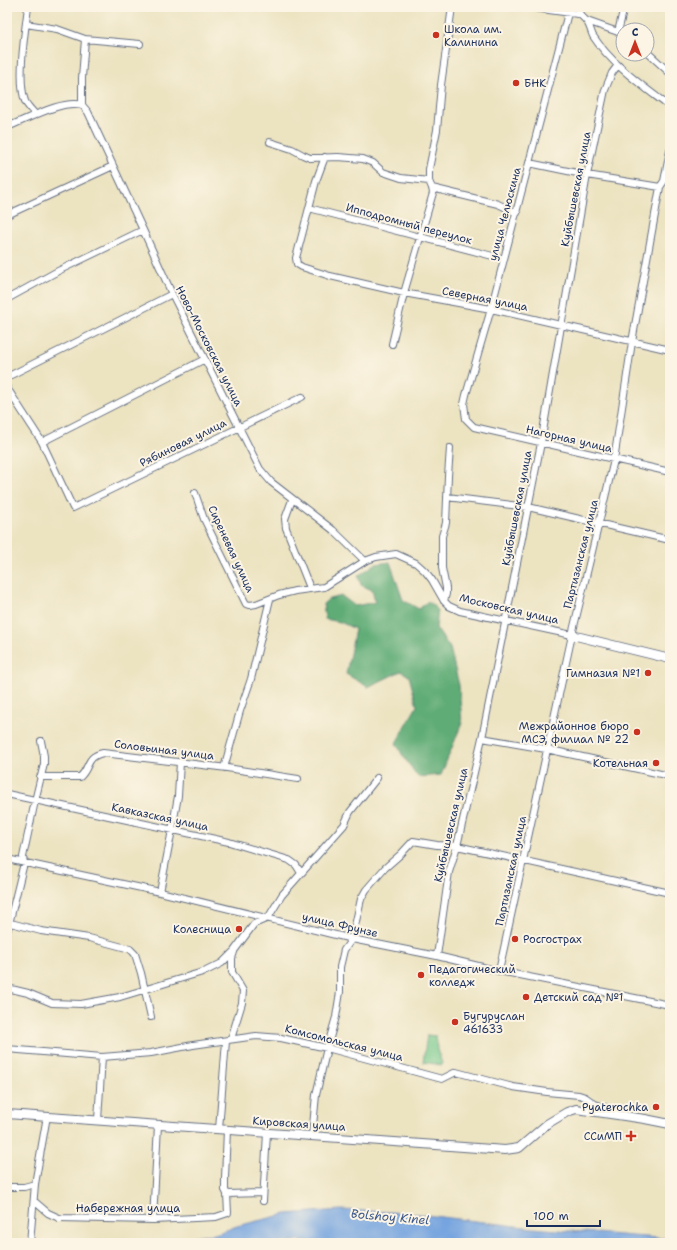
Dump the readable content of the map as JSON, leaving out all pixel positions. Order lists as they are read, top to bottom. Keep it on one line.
{"streets":{"main road":["Московская улица","Комсомольская улица","Кировская улица"],"street":["Куйбышевская улица","улица Челюскина","Ипподромный переулок","Северная улица","Ново-Московская улица","Нагорная улица","Рябиновая улица","Сиреневая улица","Партизанская улица","Соловьиная улица","Кавказская улица","улица Фрунзе","Набережная улица"]},"crossings":[["Куйбышевская улица","Северная улица"],["Куйбышевская улица","Нагорная улица"],["Куйбышевская улица","Московская улица"],["Куйбышевская улица","улица Фрунзе"],["улица Челюскина","Ипподромный переулок"],["улица Челюскина","Северная улица"],["улица Челюскина","Нагорная улица"],["Ипподромный переулок","Северная улица"],["Северная улица","Партизанская улица"],["Ново-Московская улица","Рябиновая улица"],["Ново-Московская улица","Московская улица"],["Нагорная улица","Партизанская улица"],["Сиреневая улица","Московская улица"],["Партизанская улица","Московская улица"],["Партизанская улица","улица Фрунзе"],["Комсомольская улица","Кировская улица"]],"water":["Bolshoy Kinel"],"places":{"other":["Школа им. Калинина","БНК","Гимназия №1","Межрайонное бюро МСЭ, филиал № 22","Котельная","Колесница","Росгострах","Педагогический колледж","Детский сад №1","Бугуруслан 461633","Pyaterochka"],"health":["ССиМП"]},"scale_bar":"100 m","north":"top"}
